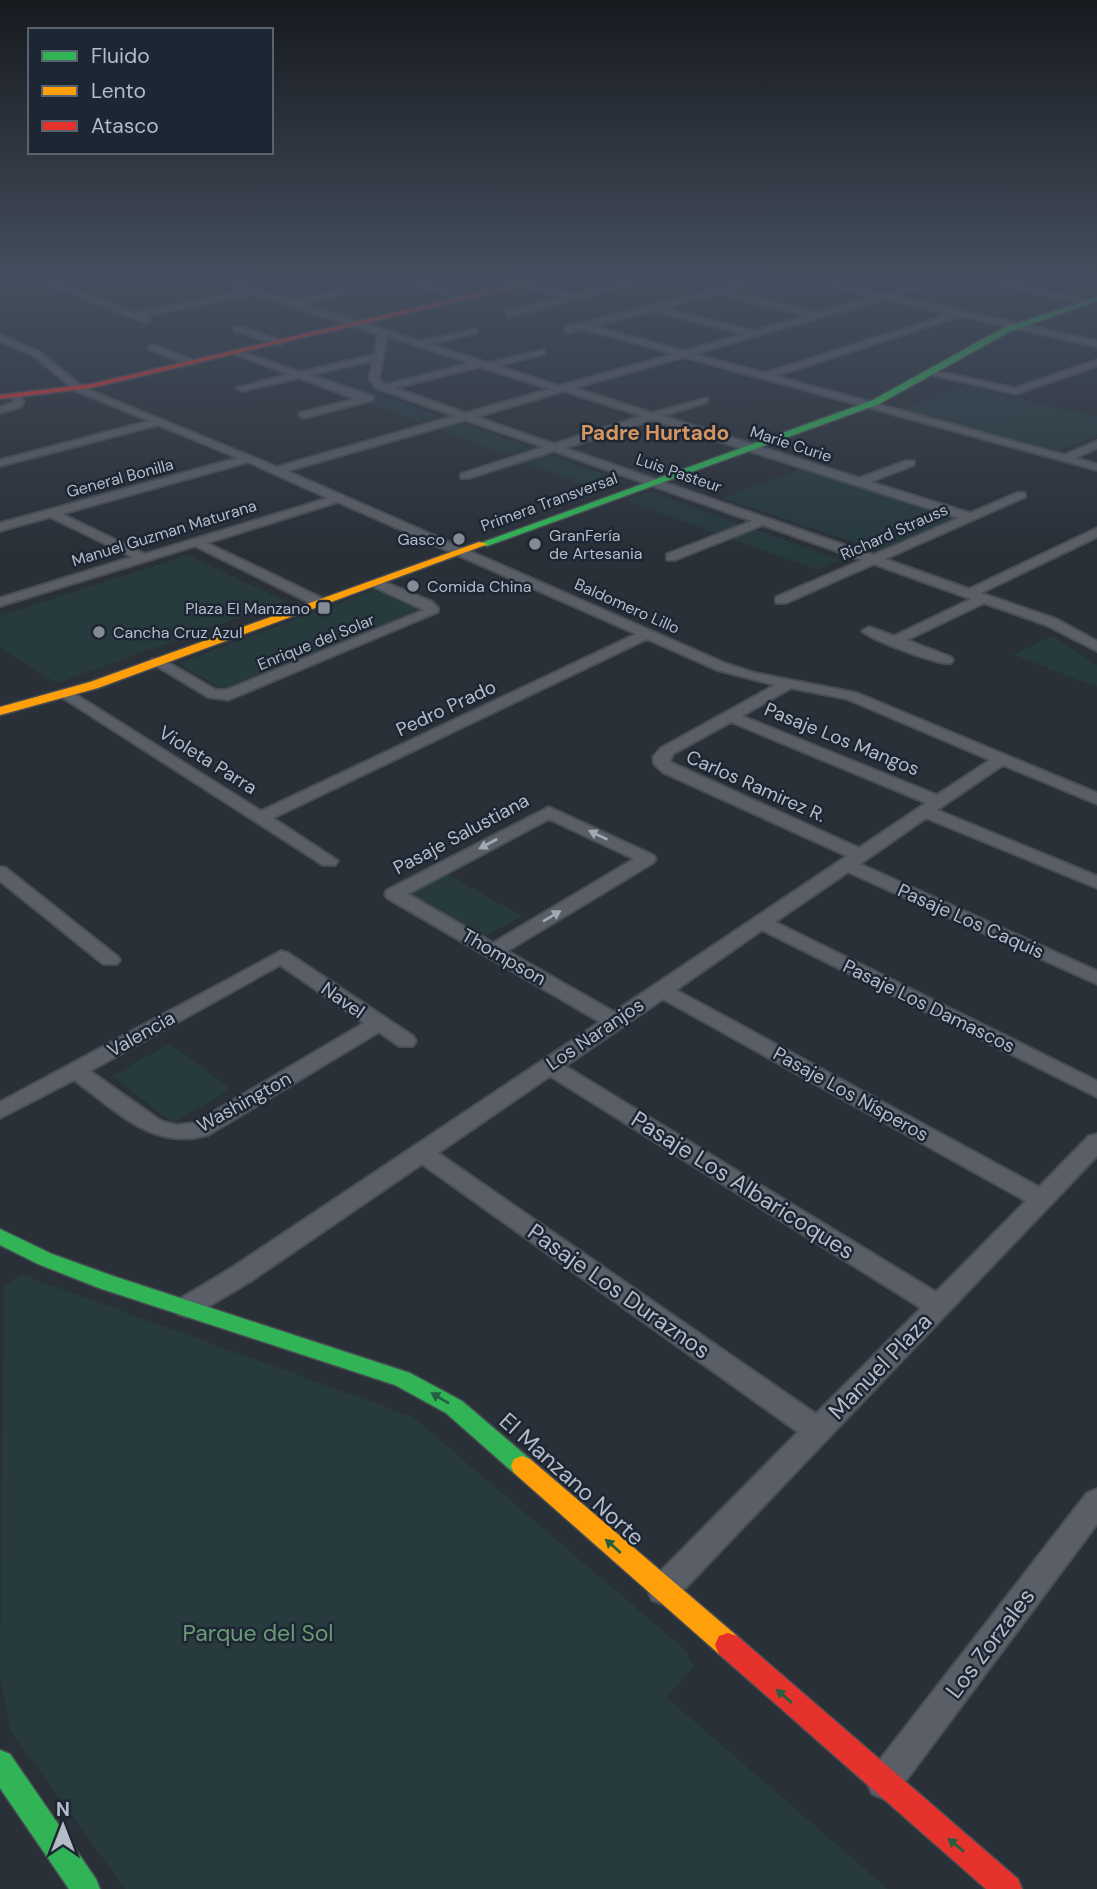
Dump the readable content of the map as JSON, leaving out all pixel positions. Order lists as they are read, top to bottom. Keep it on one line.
{"streets":{"main road":["Primera Transversal","El Manzano Norte"],"street":["Marie Curie","Luis Pasteur","General Bonilla","Richard Strauss","Manuel Guzman Maturana","Baldomero Lillo","Enrique del Solar","Pedro Prado","Pasaje Los Mangos","Violeta Parra","Carlos Ramirez R.","Pasaje Salustiana","Pasaje Los Caquis","Thompson","Navel","Pasaje Los Damascos","Valencia","Los Naranjos","Pasaje Los Nísperos","Washington","Pasaje Los Albaricoques","Pasaje Los Duraznos","Manuel Plaza","Los Zorzales"]},"crossings":[["Marie Curie","Primera Transversal"],["Marie Curie","Richard Strauss"],["Luis Pasteur","Primera Transversal"],["Luis Pasteur","Richard Strauss"],["General Bonilla","Baldomero Lillo"],["Primera Transversal","Baldomero Lillo"],["Primera Transversal","Enrique del Solar"],["Primera Transversal","Violeta Parra"],["Manuel Guzman Maturana","Baldomero Lillo"],["Baldomero Lillo","Pedro Prado"],["Baldomero Lillo","Carlos Ramirez R."],["Baldomero Lillo","Los Naranjos"],["Pedro Prado","Violeta Parra"],["Pasaje Los Mangos","Carlos Ramirez R."],["Pasaje Los Mangos","Los Naranjos"],["Carlos Ramirez R.","Pasaje Los Caquis"],["Carlos Ramirez R.","Los Naranjos"],["Pasaje Salustiana","Thompson"],["Pasaje Los Caquis","Los Naranjos"],["Thompson","Los Naranjos"],["Navel","Valencia"],["Navel","Washington"],["Pasaje Los Damascos","Los Naranjos"],["Valencia","Washington"],["Los Naranjos","Pasaje Los Nísperos"],["Los Naranjos","Pasaje Los Albaricoques"],["Los Naranjos","Pasaje Los Duraznos"],["Los Naranjos","El Manzano Norte"],["Pasaje Los Nísperos","Manuel Plaza"],["Pasaje Los Albaricoques","Manuel Plaza"],["Pasaje Los Duraznos","Manuel Plaza"],["Manuel Plaza","El Manzano Norte"],["El Manzano Norte","Los Zorzales"]],"one_way":["El Manzano Norte"],"districts":["Padre Hurtado"],"parks":["Parque del Sol"],"places":{"other":["Gasco","GranFería de Artesania","Comida China","Cancha Cruz Azul"],"transit":["Plaza El Manzano"]},"legend":["Fluido","Lento","Atasco"],"north":"top"}
